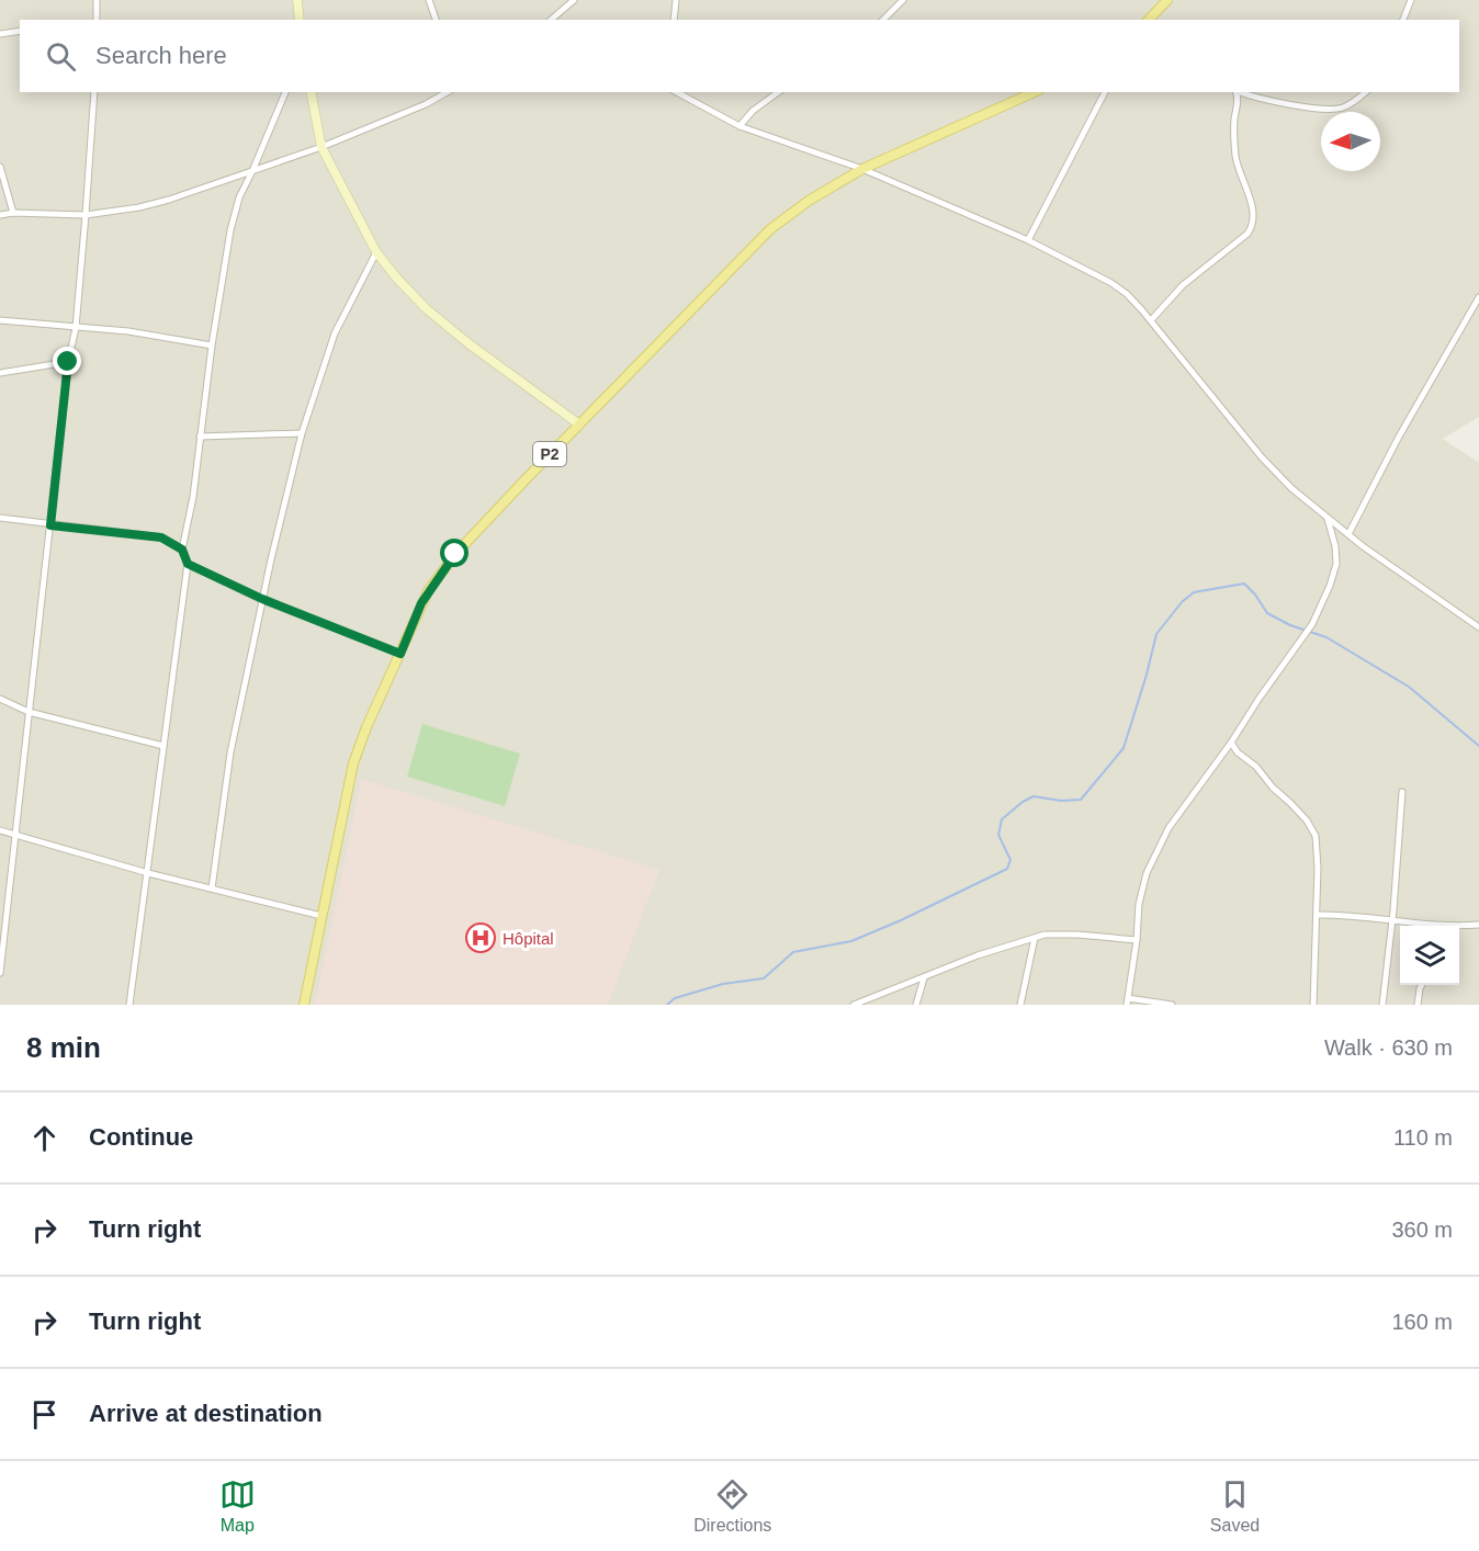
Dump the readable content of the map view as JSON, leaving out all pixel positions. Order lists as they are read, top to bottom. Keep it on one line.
{"streets":{"main road":["P2"]},"places":{"hospital":["Hôpital"]},"north":"left","page":{"search":"Search here","heading":["8 min","Walk · 630 m"],"list":[["Continue","110 m"],["Turn right","360 m"],["Turn right","160 m"],"Arrive at destination"],"nav":["Map","Directions","Saved"]}}
